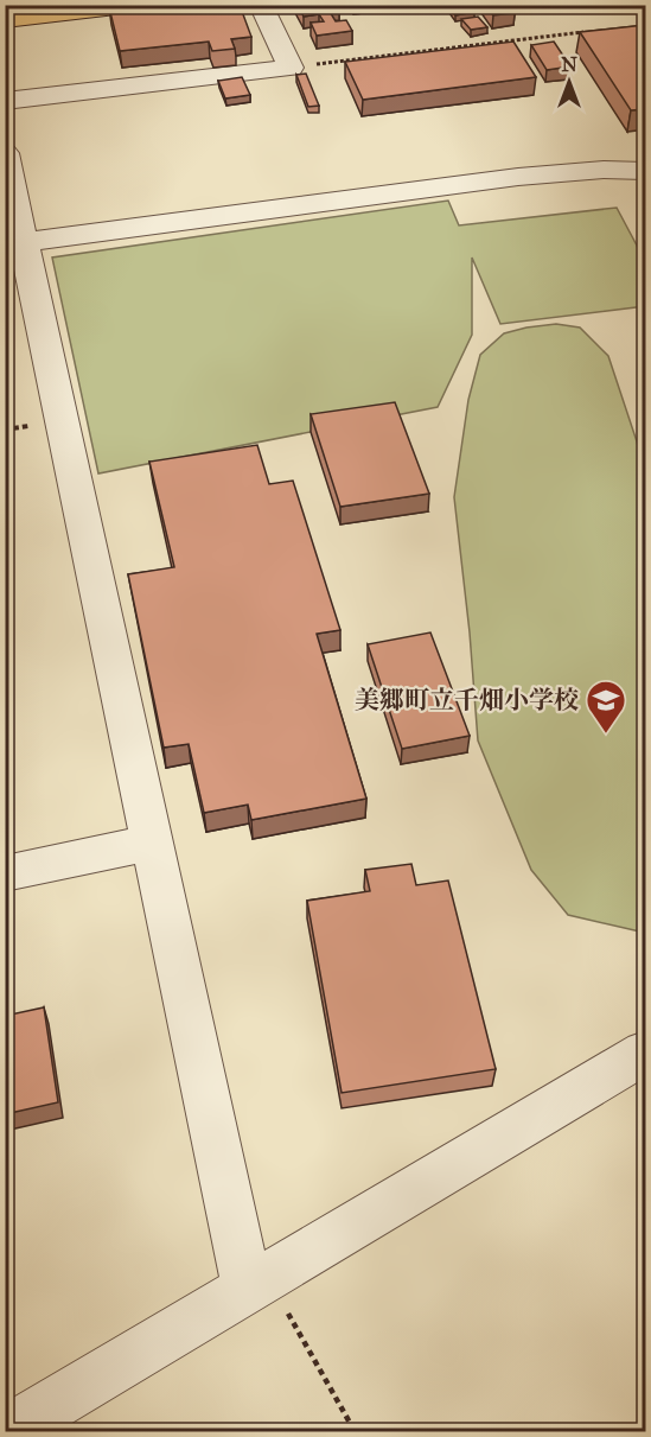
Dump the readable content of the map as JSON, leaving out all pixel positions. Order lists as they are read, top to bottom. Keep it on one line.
{"places":{"school or university":["美郷町立千畑小学校"]},"north":"top"}
